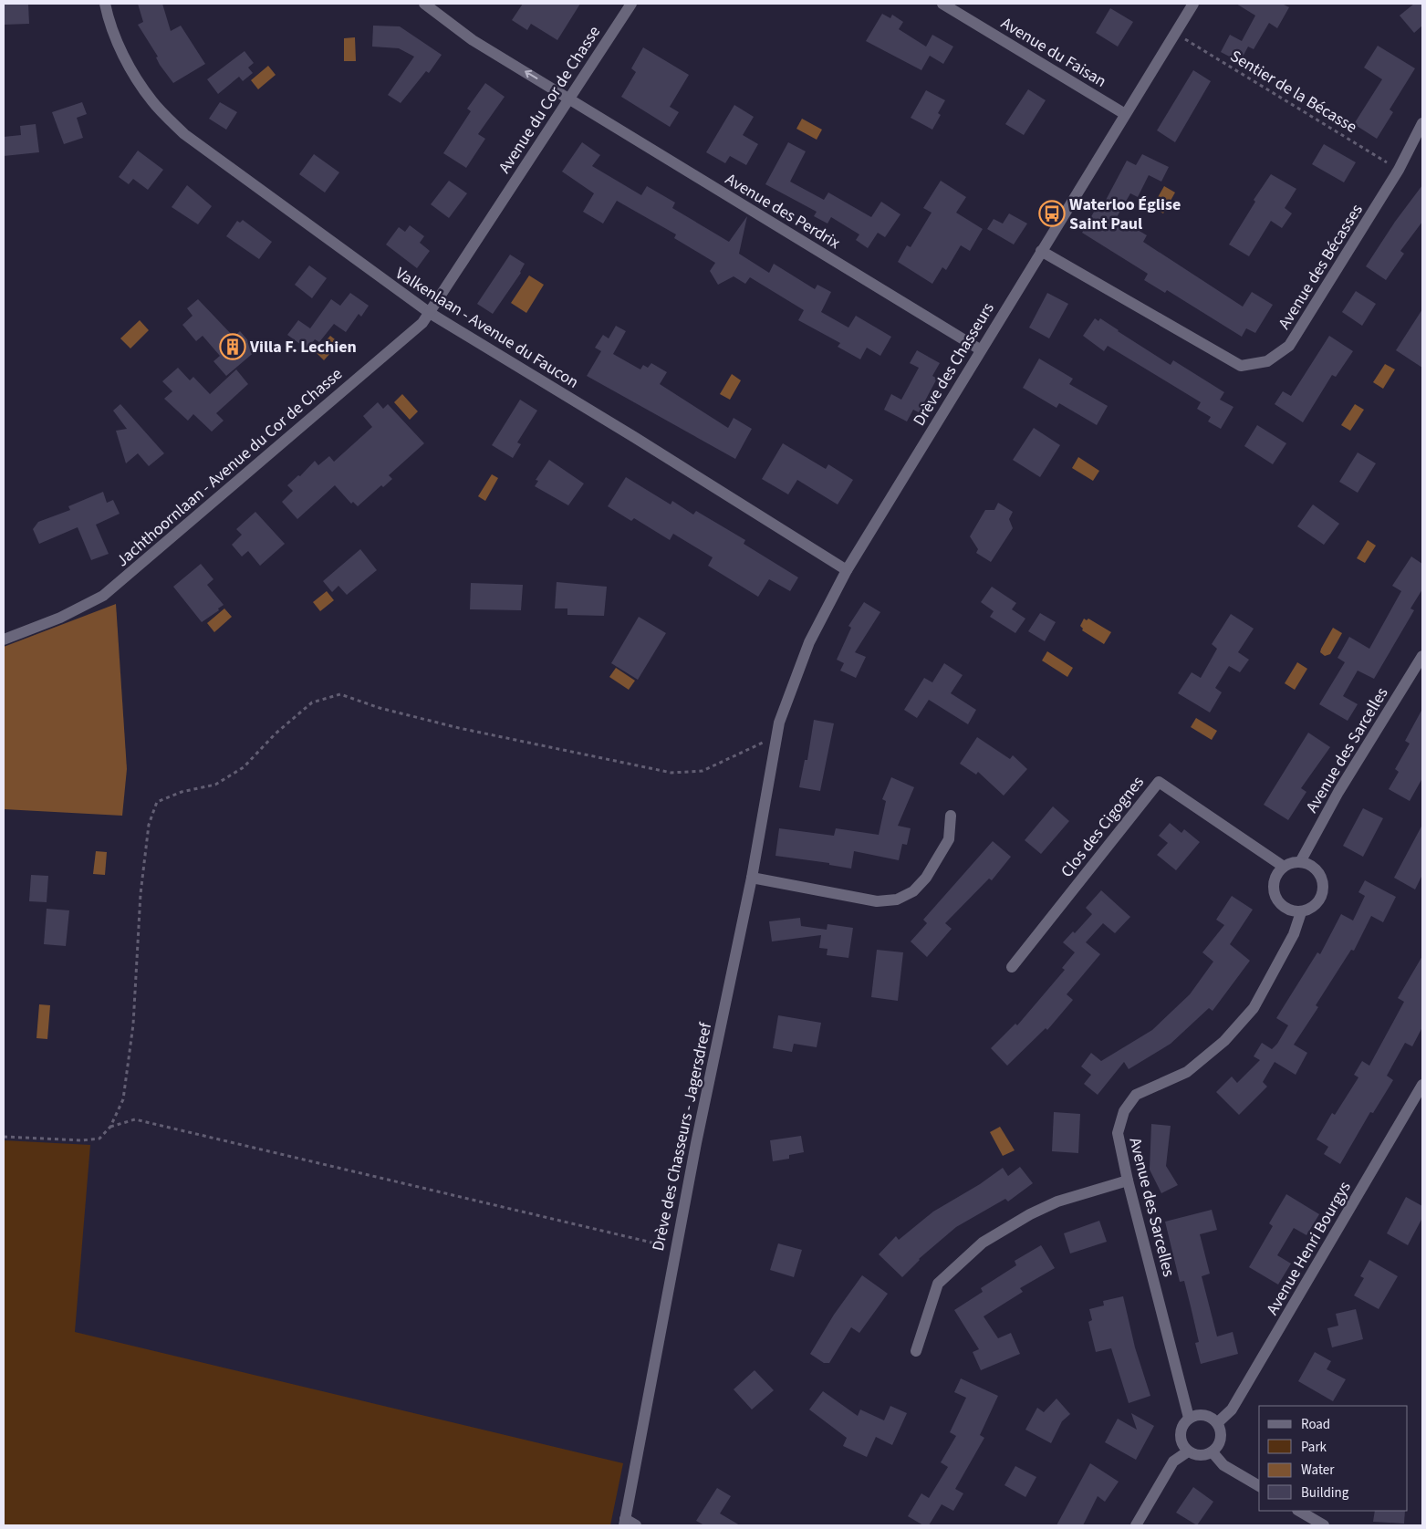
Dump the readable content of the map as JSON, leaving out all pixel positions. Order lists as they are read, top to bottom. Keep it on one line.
{"streets":{"street":["Avenue du Faisan","Avenue du Cor de Chasse","Avenue des Perdrix","Avenue des Bécasses","Valkenlaan - Avenue du Faucon","Drève des Chasseurs","Jachthoornlaan - Avenue du Cor de Chasse","Avenue des Sarcelles","Clos des Cigognes","Drève des Chasseurs - Jagersdreef","Avenue Henri Bourgys"],"path":["Sentier de la Bécasse"]},"crossings":[["Avenue du Faisan","Drève des Chasseurs"],["Sentier de la Bécasse","Avenue des Bécasses"],["Sentier de la Bécasse","Drève des Chasseurs"],["Avenue du Cor de Chasse","Avenue des Perdrix"],["Avenue du Cor de Chasse","Jachthoornlaan - Avenue du Cor de Chasse"],["Avenue des Perdrix","Drève des Chasseurs"],["Avenue des Bécasses","Drève des Chasseurs"],["Valkenlaan - Avenue du Faucon","Drève des Chasseurs"],["Valkenlaan - Avenue du Faucon","Jachthoornlaan - Avenue du Cor de Chasse"],["Drève des Chasseurs","Drève des Chasseurs - Jagersdreef"],["Avenue des Sarcelles","Clos des Cigognes"],["Avenue des Sarcelles","Avenue Henri Bourgys"]],"places":{"bus stop":["Waterloo Église Saint Paul"],"building":["Villa F. Lechien"]},"legend":["Road","Park","Water","Building"]}
